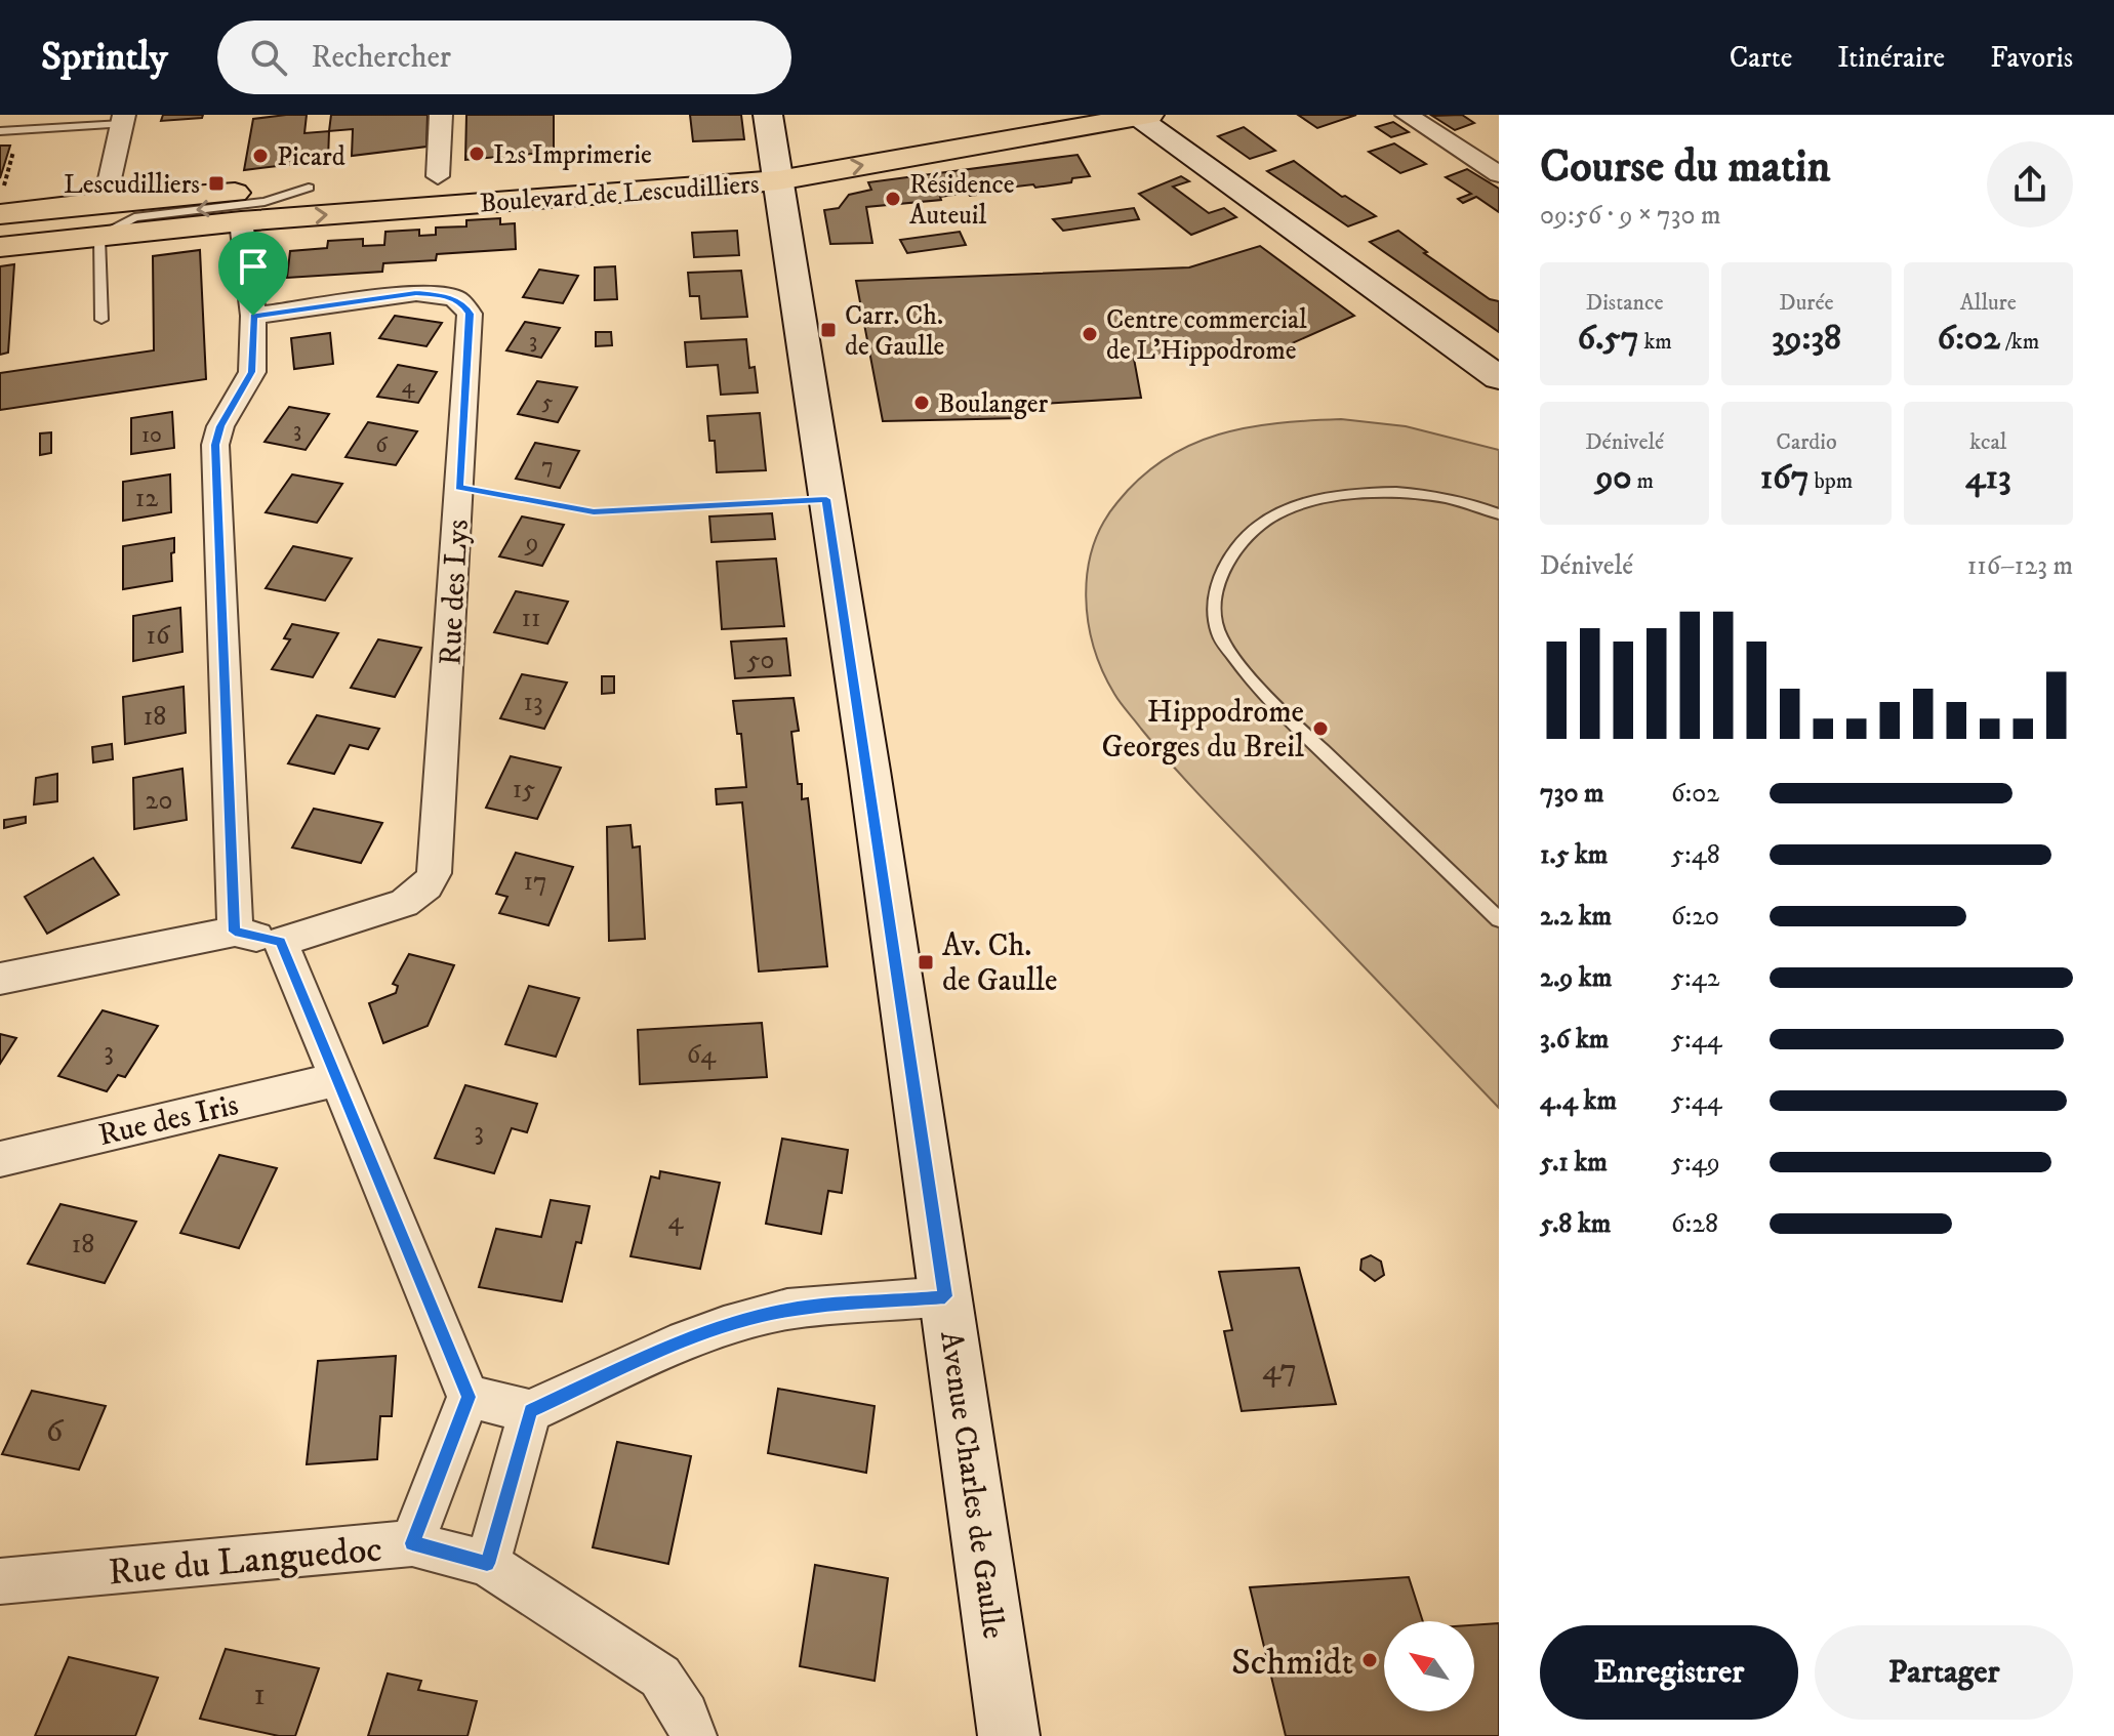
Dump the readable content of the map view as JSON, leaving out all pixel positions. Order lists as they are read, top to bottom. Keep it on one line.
{"streets":{"main road":["Boulevard de Lescudilliers","Avenue Charles de Gaulle"],"street":["Rue des Lys","Rue des Iris","Rue du Languedoc"]},"crossings":[["Boulevard de Lescudilliers","Avenue Charles de Gaulle"]],"places":{"other":["I2s Imprimerie","Picard","Résidence Auteuil","Centre commercial de L’Hippodrome","Boulanger","Hippodrome Georges du Breil","Schmidt"],"transit":["Lescudilliers","Carr. Ch. de Gaulle","Av. Ch. de Gaulle"]},"house_numbers":["3","4","5","3","10","6","7","12","9","11","16","50","13","18","15","20","17","3","64","3","4","18","47","6","1"],"north":"top left","page":{"header":"Sprintly","search":"Rechercher","nav":["Carte","Itinéraire","Favoris"],"heading":["Course du matin","09:56 · 9 × 730 m"],"stats":[["Distance","6.57 km"],["Durée","39:38"],["Allure","6:02 /km"],["Dénivelé","90 m"],["Cardio","167 bpm"],["kcal","413"]],"chart":["Dénivelé","116–123 m"],"list":[{"name":"730 m","note":"6:02"},{"name":"1.5 km","note":"5:48"},{"name":"2.2 km","note":"6:20"},{"name":"2.9 km","note":"5:42"},{"name":"3.6 km","note":"5:44"},{"name":"4.4 km","note":"5:44"},{"name":"5.1 km","note":"5:49"},{"name":"5.8 km","note":"6:28"}],"buttons":["Enregistrer","Partager"]}}
